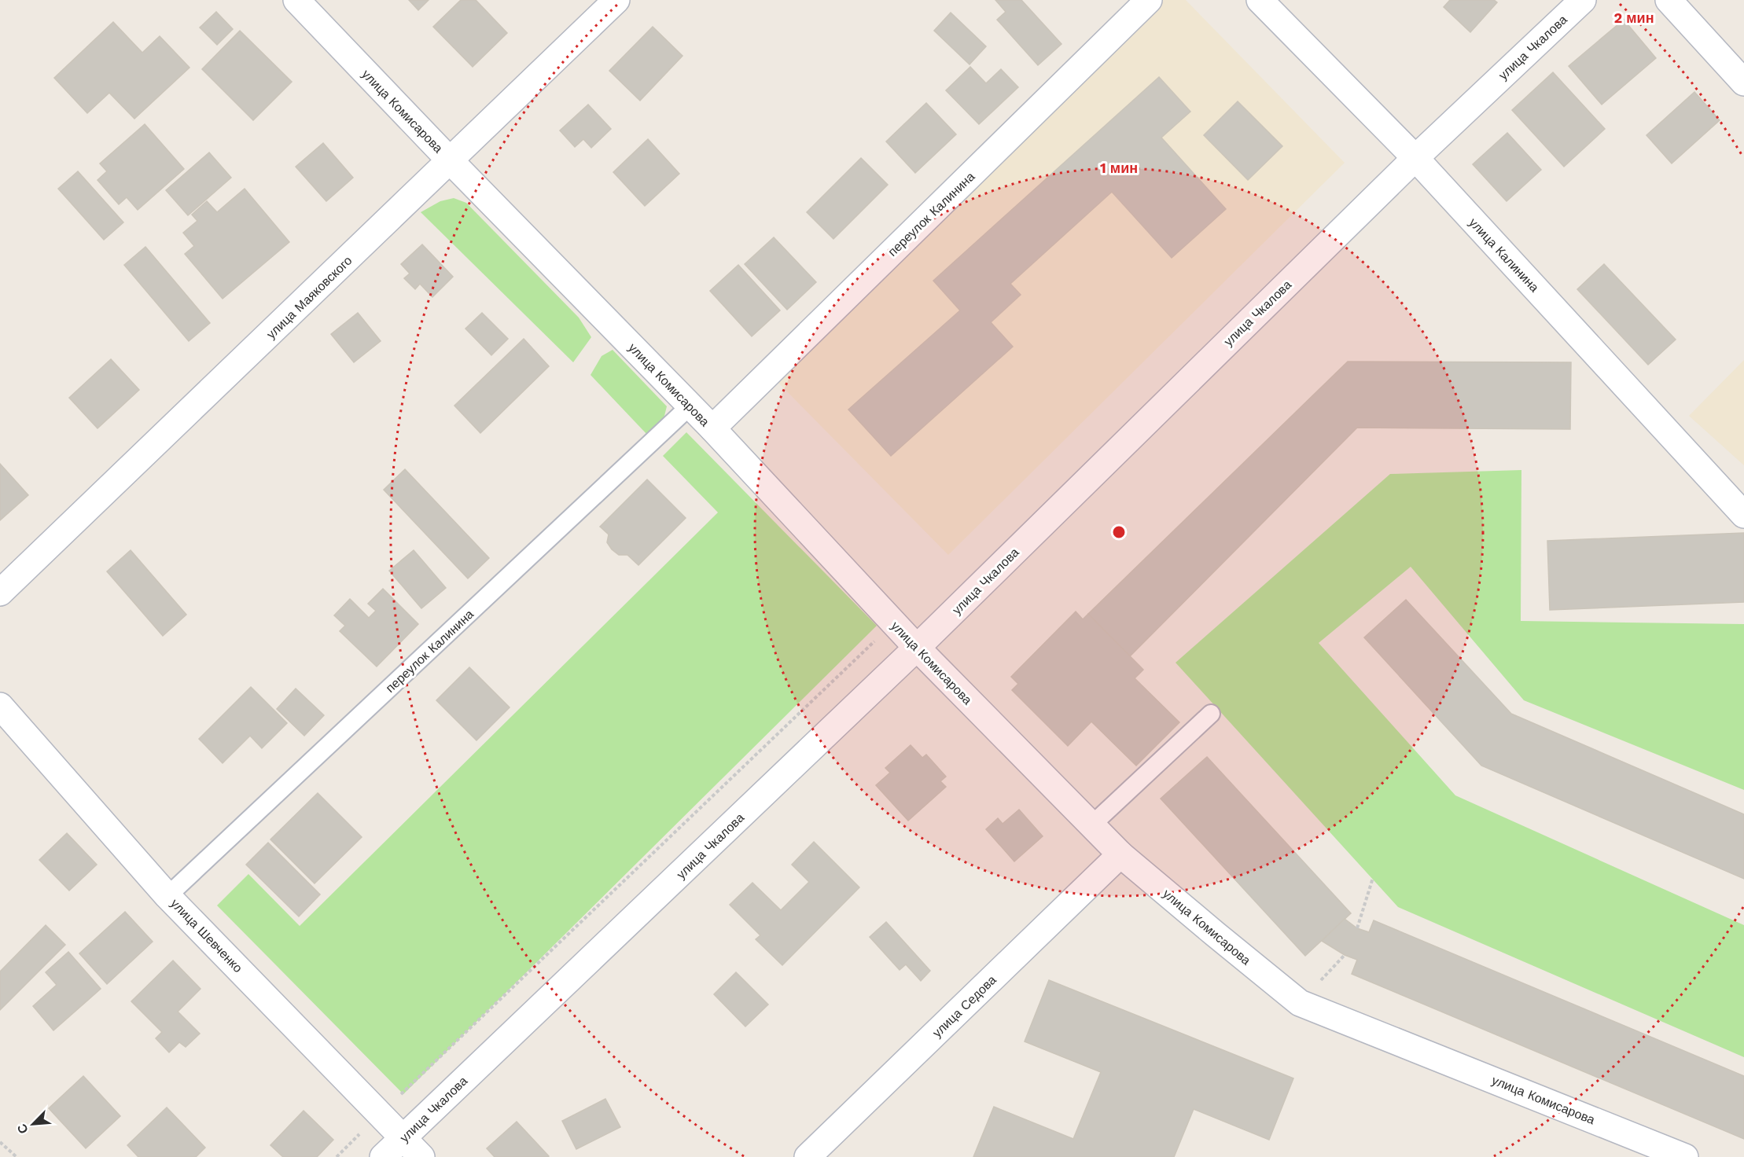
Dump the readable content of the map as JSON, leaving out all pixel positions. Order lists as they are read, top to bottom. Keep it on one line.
{"streets":{"street":["улица Чкалова","улица Комисарова","переулок Калинина","улица Калинина","улица Маяковского","улица Шевченко","улица Седова"]},"crossings":[["улица Чкалова","улица Комисарова"],["улица Чкалова","улица Калинина"],["улица Чкалова","улица Шевченко"],["улица Комисарова","переулок Калинина"],["улица Комисарова","улица Маяковского"],["улица Комисарова","улица Седова"],["переулок Калинина","улица Шевченко"]],"north":"bottom left","rings":["2 мин","1 мин"]}
